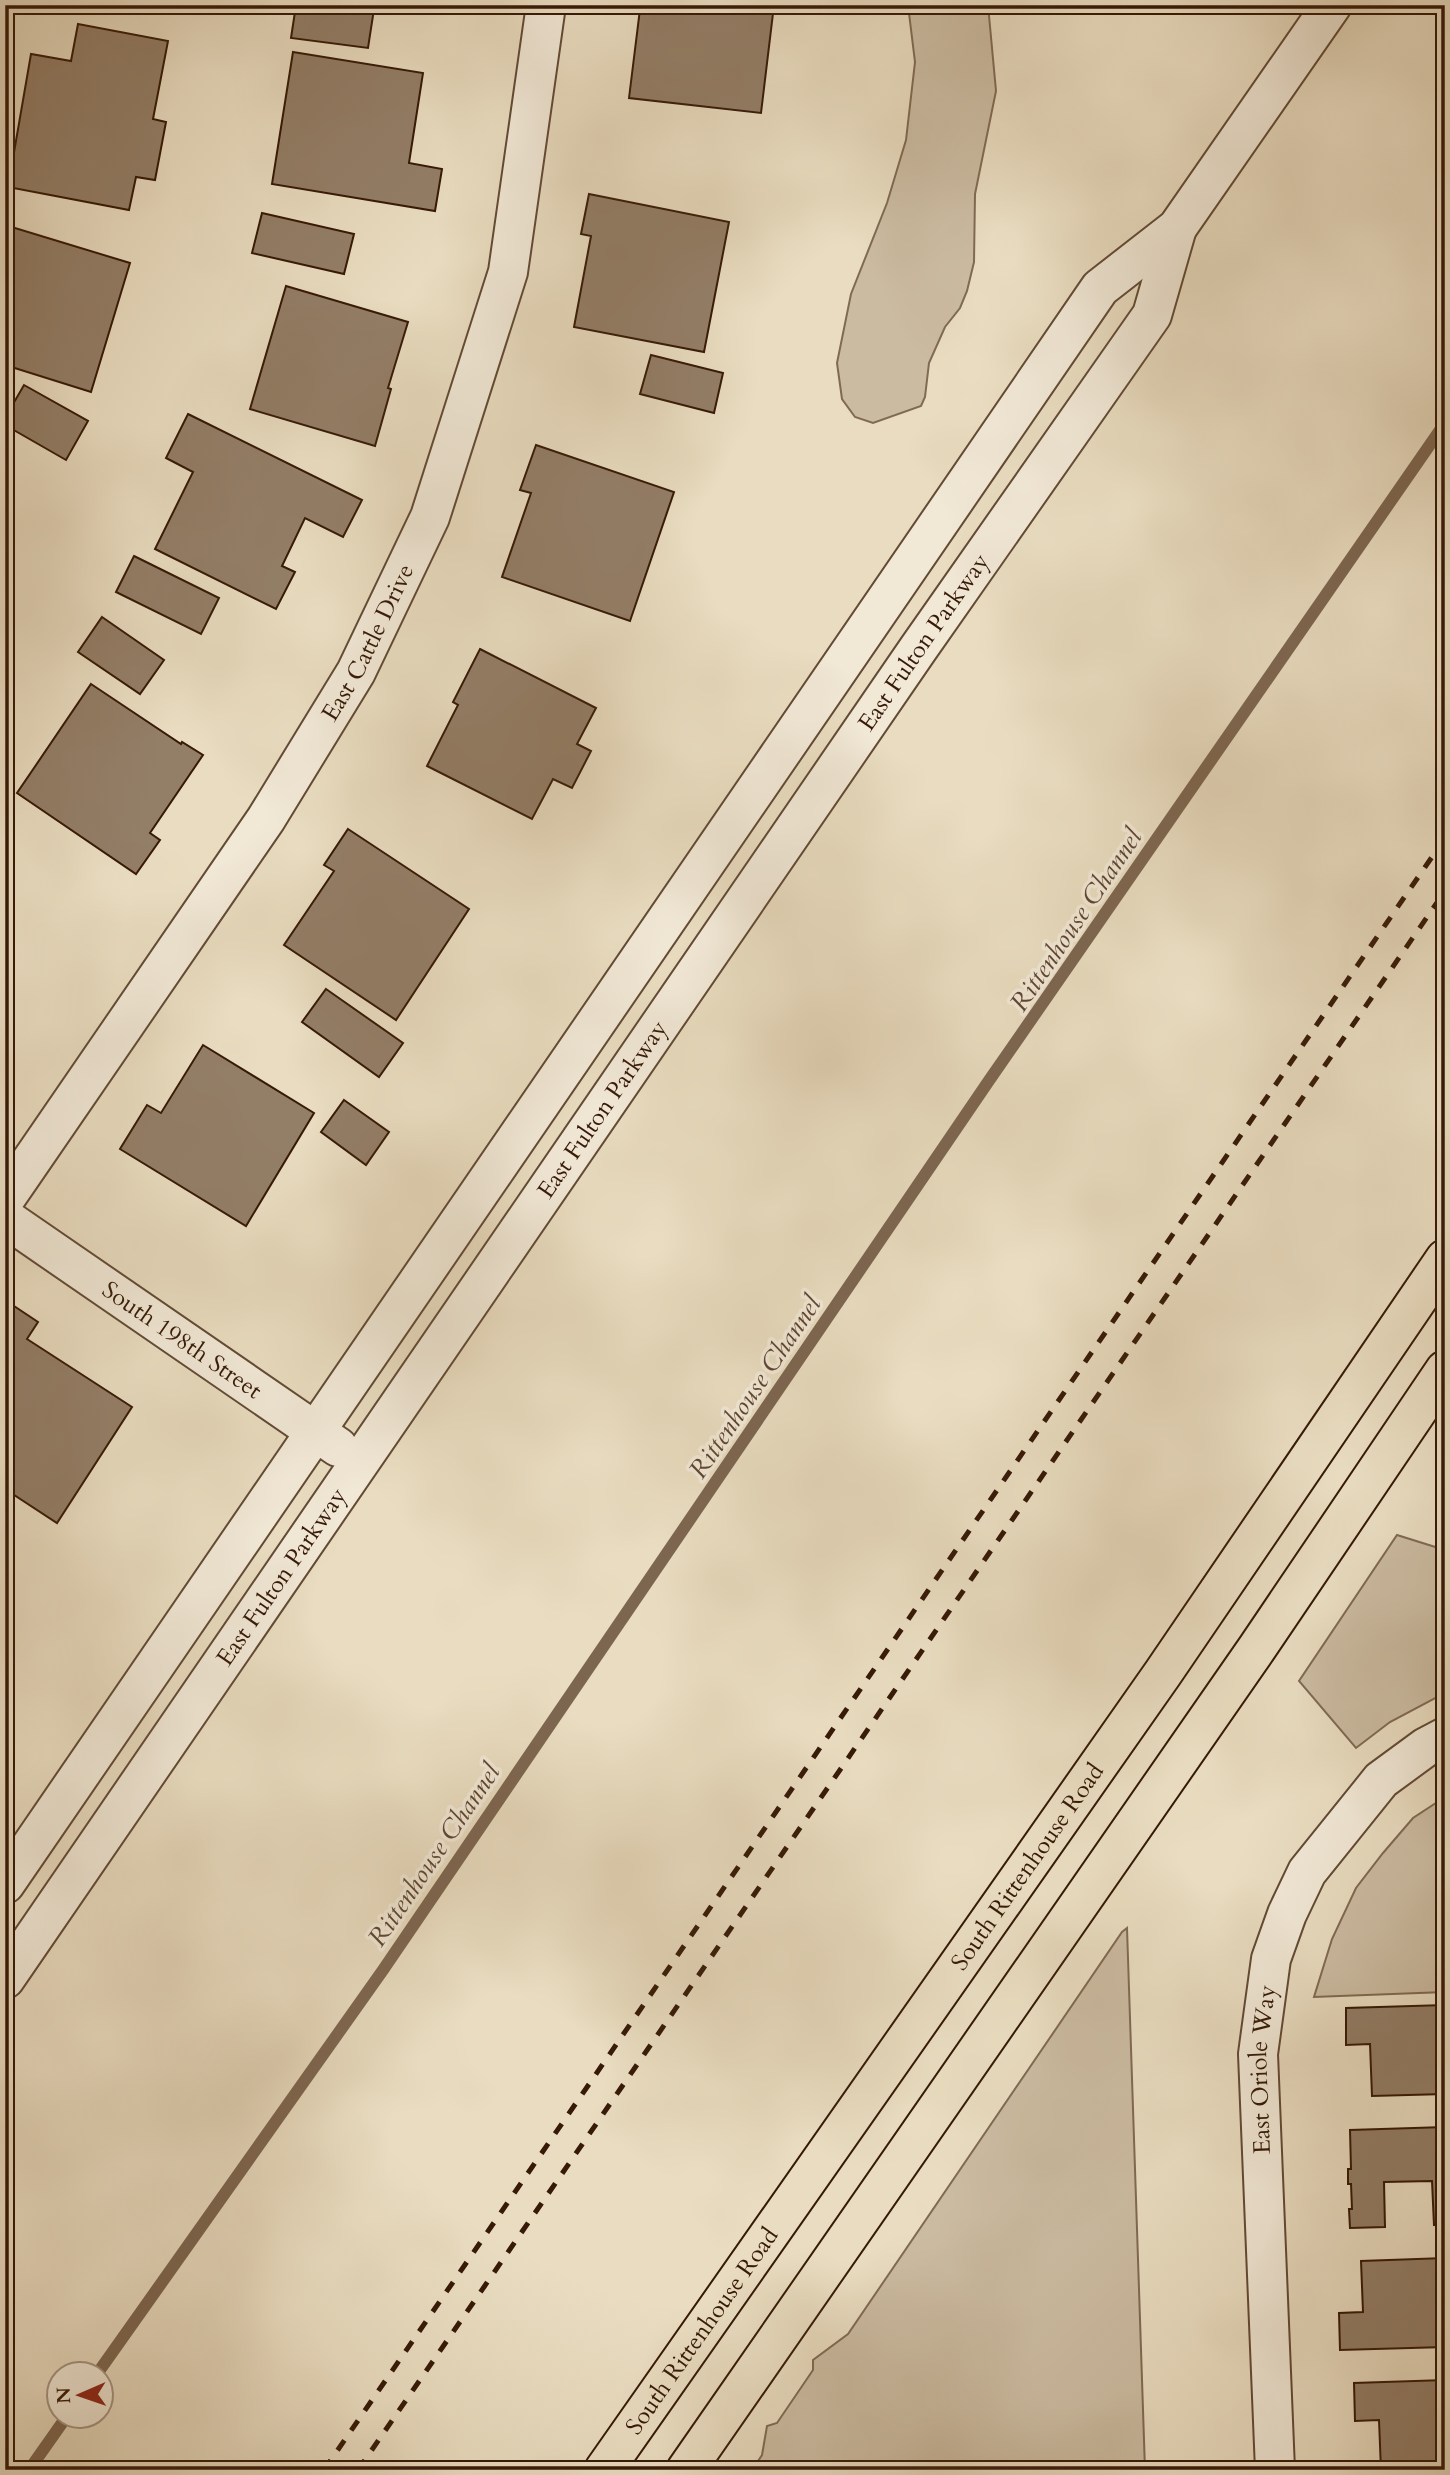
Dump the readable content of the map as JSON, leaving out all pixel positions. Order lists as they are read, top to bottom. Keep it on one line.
{"streets":{"main road":["South Rittenhouse Road"],"street":["East Cattle Drive","East Fulton Parkway","South 198th Street","East Oriole Way"]},"crossings":[["East Fulton Parkway","South 198th Street"]],"water":["Rittenhouse Channel"],"north":"left"}
